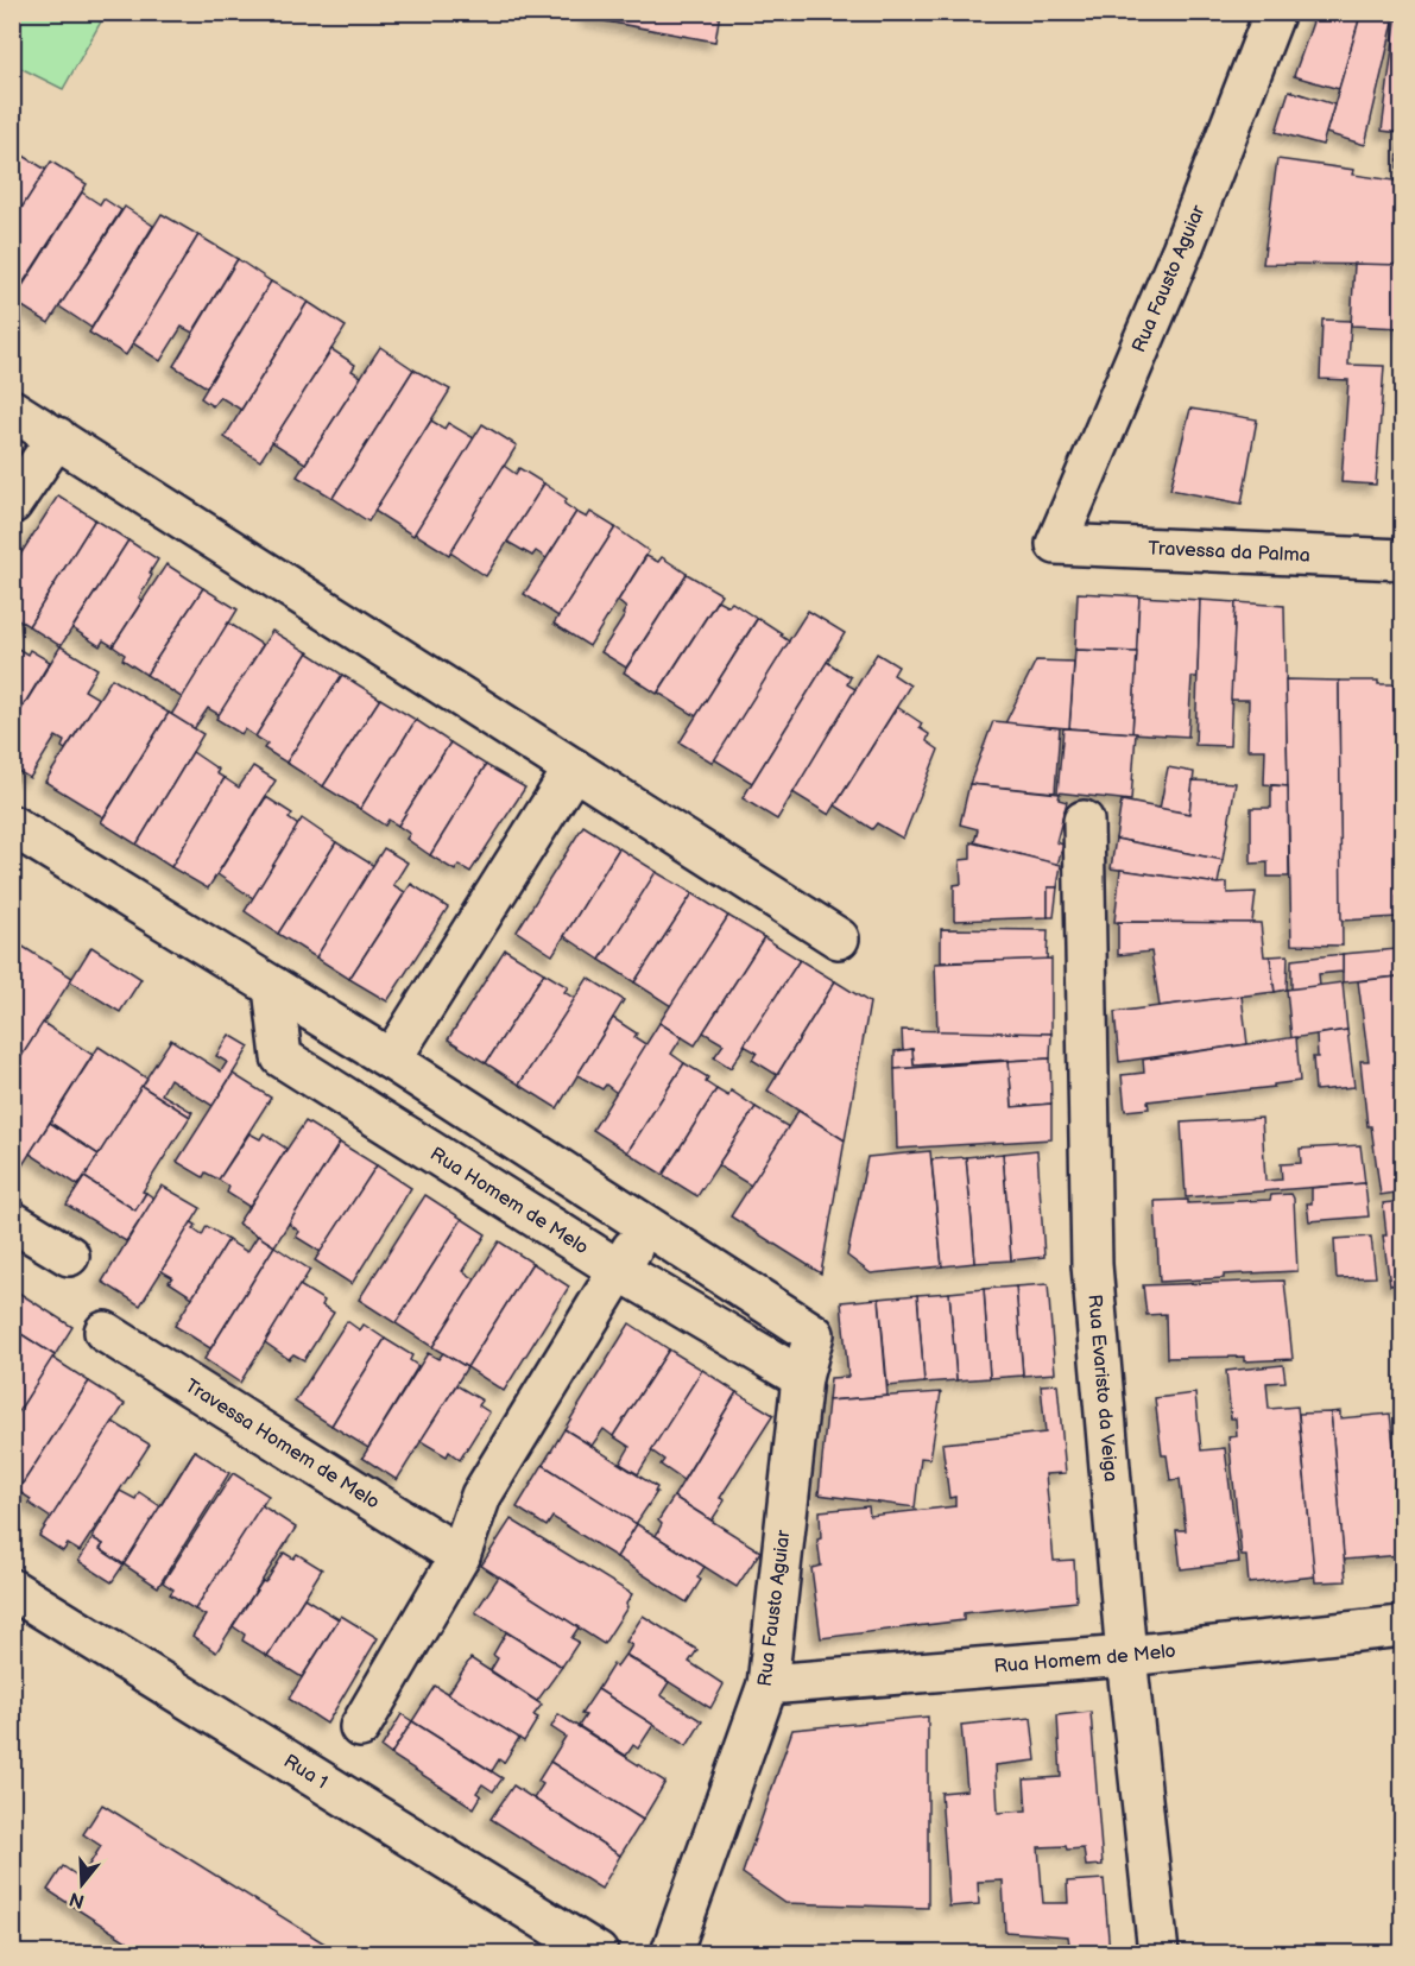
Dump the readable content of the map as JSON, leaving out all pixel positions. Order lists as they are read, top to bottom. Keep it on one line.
{"streets":{"street":["Rua Fausto Aguiar","Travessa da Palma","Rua Homem de Melo","Rua Evaristo da Veiga","Travessa Homem de Melo","Rua 1"]},"crossings":[["Rua Fausto Aguiar","Travessa da Palma"],["Rua Fausto Aguiar","Rua Homem de Melo"],["Rua Homem de Melo","Rua Evaristo da Veiga"]],"north":"bottom"}
